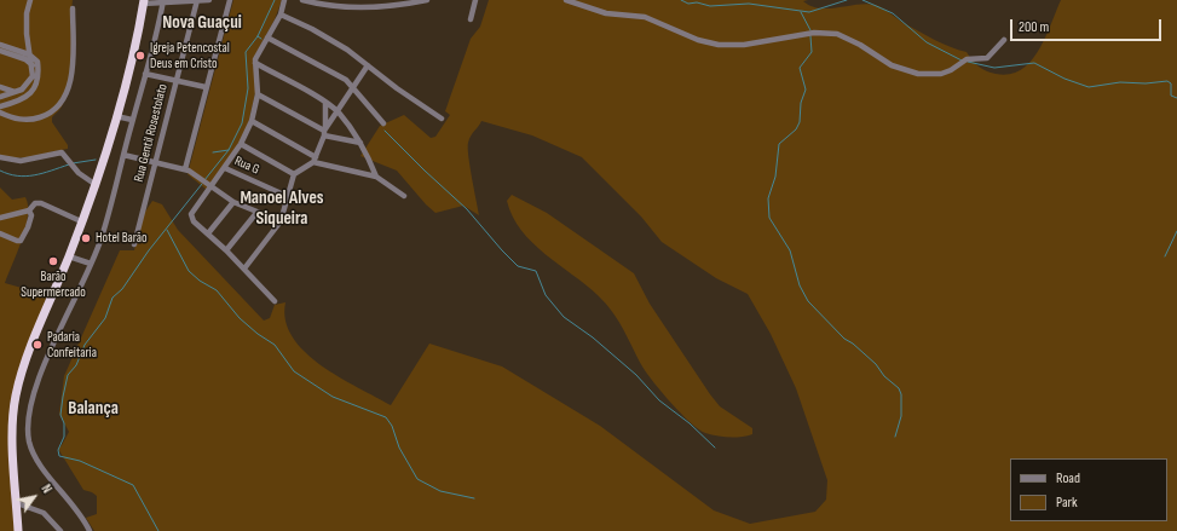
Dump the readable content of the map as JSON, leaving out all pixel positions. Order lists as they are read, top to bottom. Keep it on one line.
{"streets":{"street":["Rua Gentil Rosestolato","Rua G"]},"districts":["Nova Guaçui","Manoel Alves Siqueira","Balança"],"places":["Igreja Petencostal Deus em Cristo","Hotel Barão","Barão Supermercado","Padaria Confeitaria"],"legend":["Road","Park"],"scale_bar":"200 m","north":"top right"}
